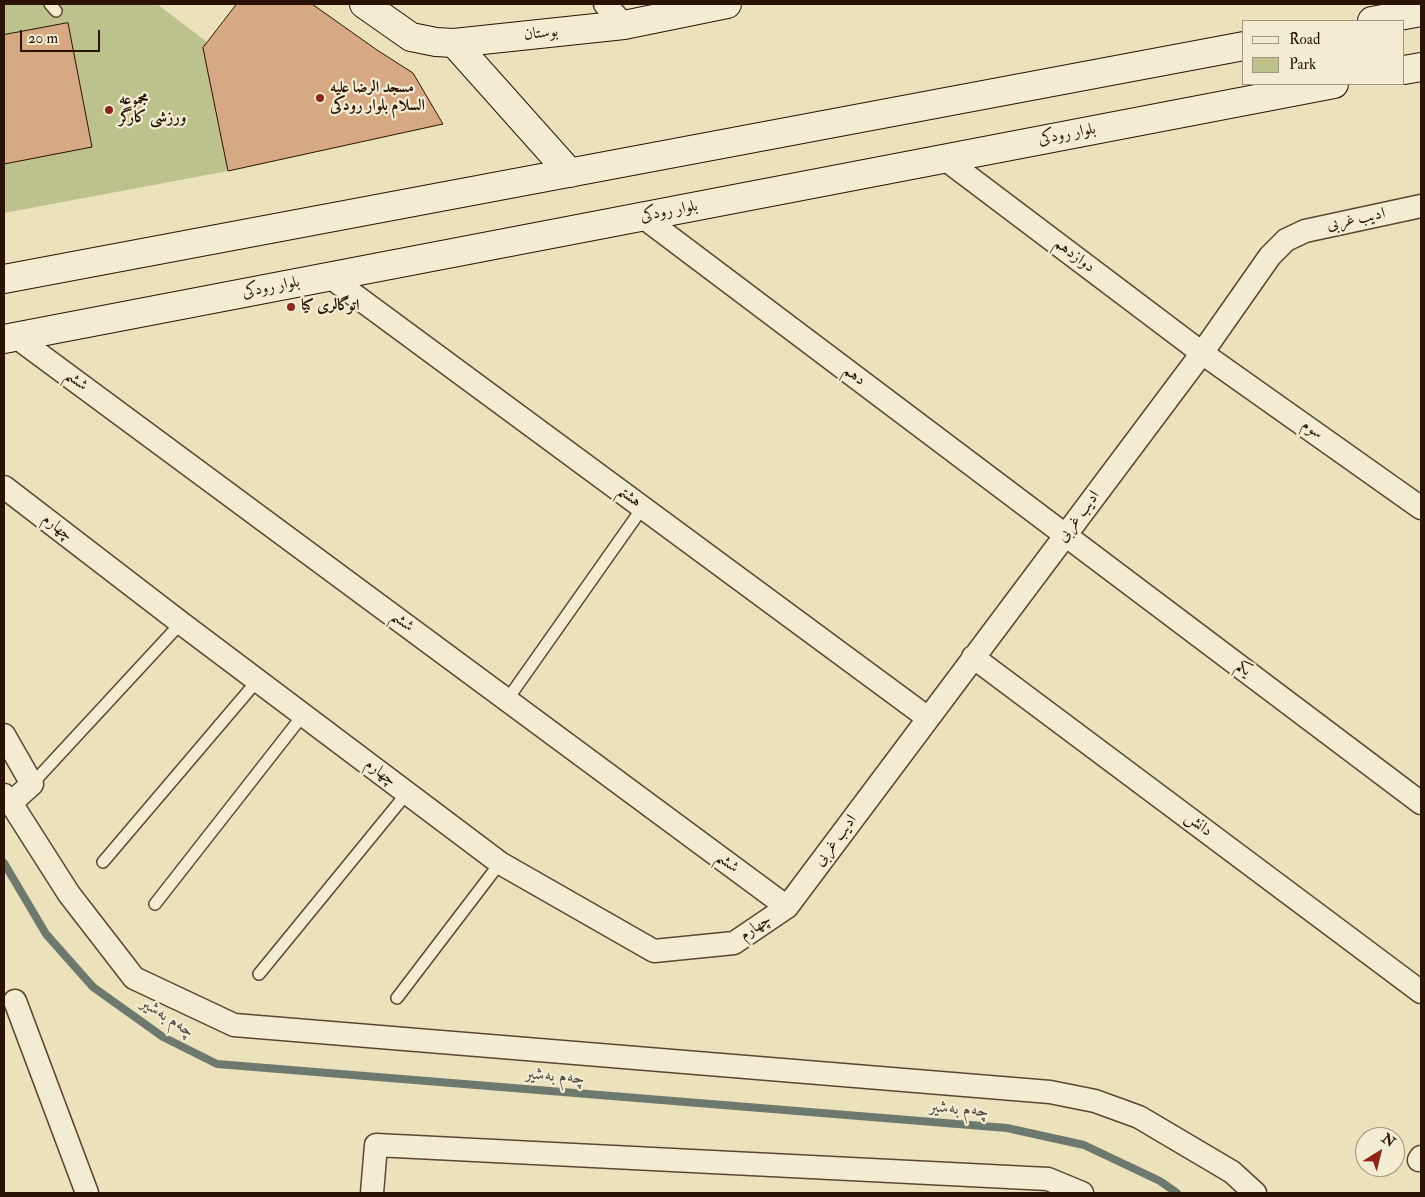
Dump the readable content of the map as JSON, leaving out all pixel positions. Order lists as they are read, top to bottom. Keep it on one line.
{"streets":{"main road":["بوستان","بلوار رودکی"],"street":["ادیب غربی","دوازدهم","دهم","ششم","سوم","هشتم","چهارم","یکم","دانش"]},"crossings":[["بلوار رودکی","دوازدهم"],["بلوار رودکی","دهم"],["بلوار رودکی","ششم"],["بلوار رودکی","هشتم"],["ادیب غربی","دوازدهم"],["ادیب غربی","دهم"],["ادیب غربی","ششم"],["ادیب غربی","سوم"],["ادیب غربی","هشتم"],["ادیب غربی","چهارم"],["ادیب غربی","یکم"],["ادیب غربی","دانش"],["دوازدهم","سوم"],["دهم","یکم"],["ششم","چهارم"]],"water":["چەم بەشیر"],"places":["مسجد الرضا علیه السلام بلوار رودکی","مجموعه ورزشی کارگر","اتوگالری کیا"],"legend":["Road","Park"],"scale_bar":"20 m","north":"top right"}
